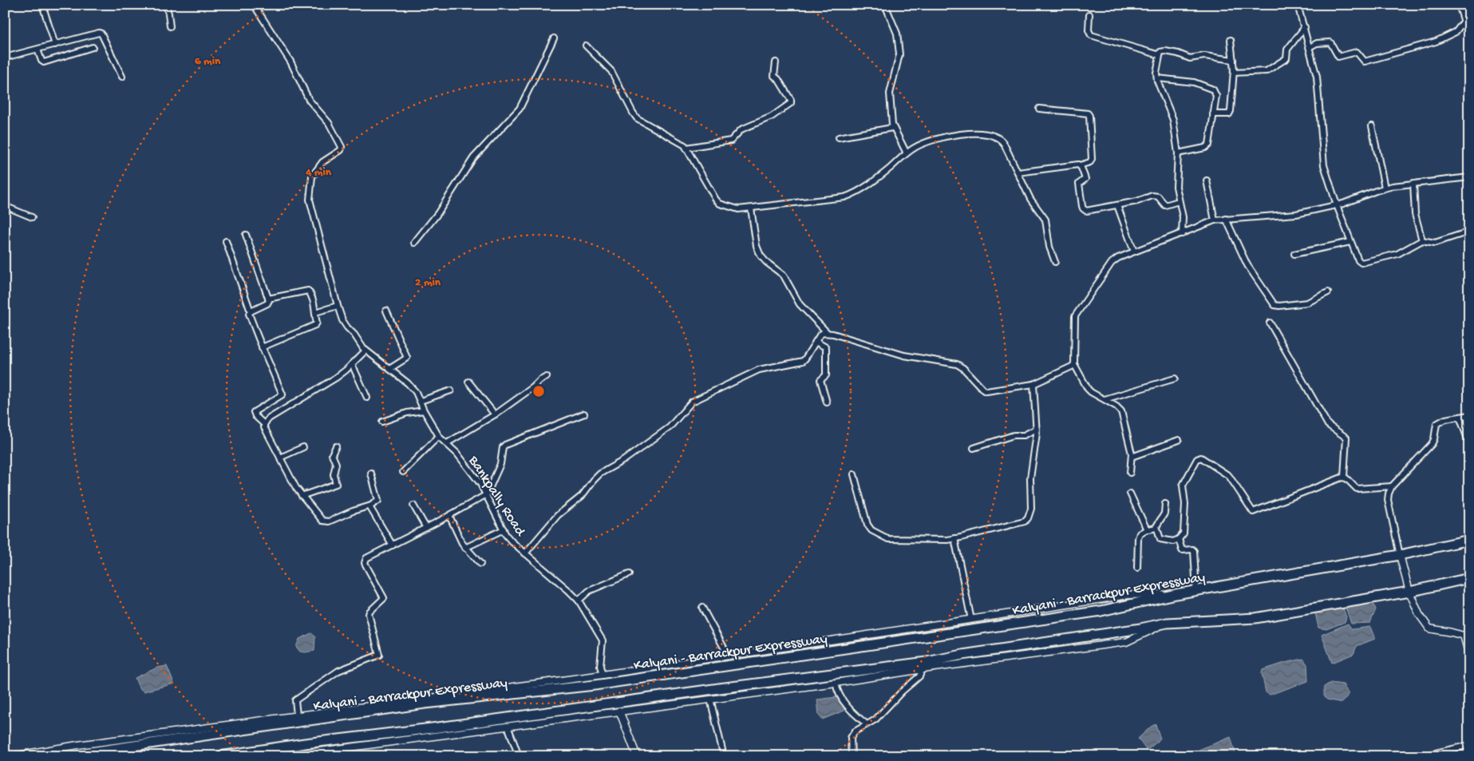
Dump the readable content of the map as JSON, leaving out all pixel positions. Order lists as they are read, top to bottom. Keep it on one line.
{"streets":{"highway":["Kalyani - Barrackpur Expressway"],"street":["Bankpally Road"]},"rings":["6 min","4 min","2 min"]}
